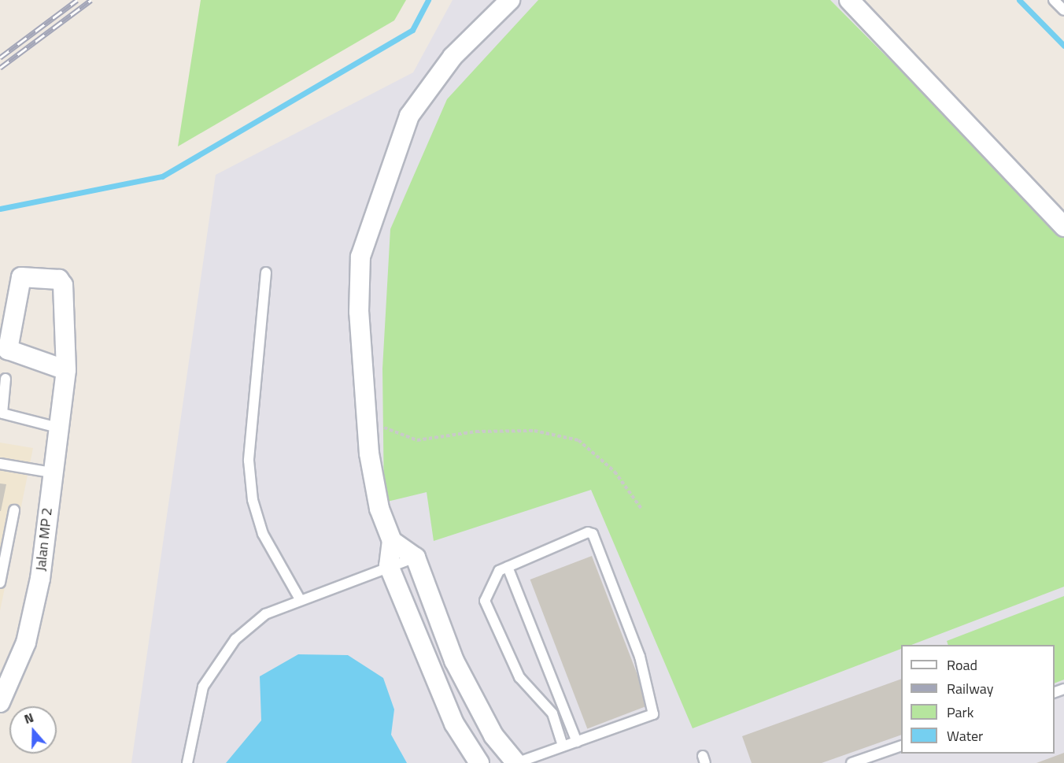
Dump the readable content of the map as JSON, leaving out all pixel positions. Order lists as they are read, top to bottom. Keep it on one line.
{"streets":{"street":["Jalan MP 2"]},"legend":["Road","Railway","Park","Water"],"north":"top"}
